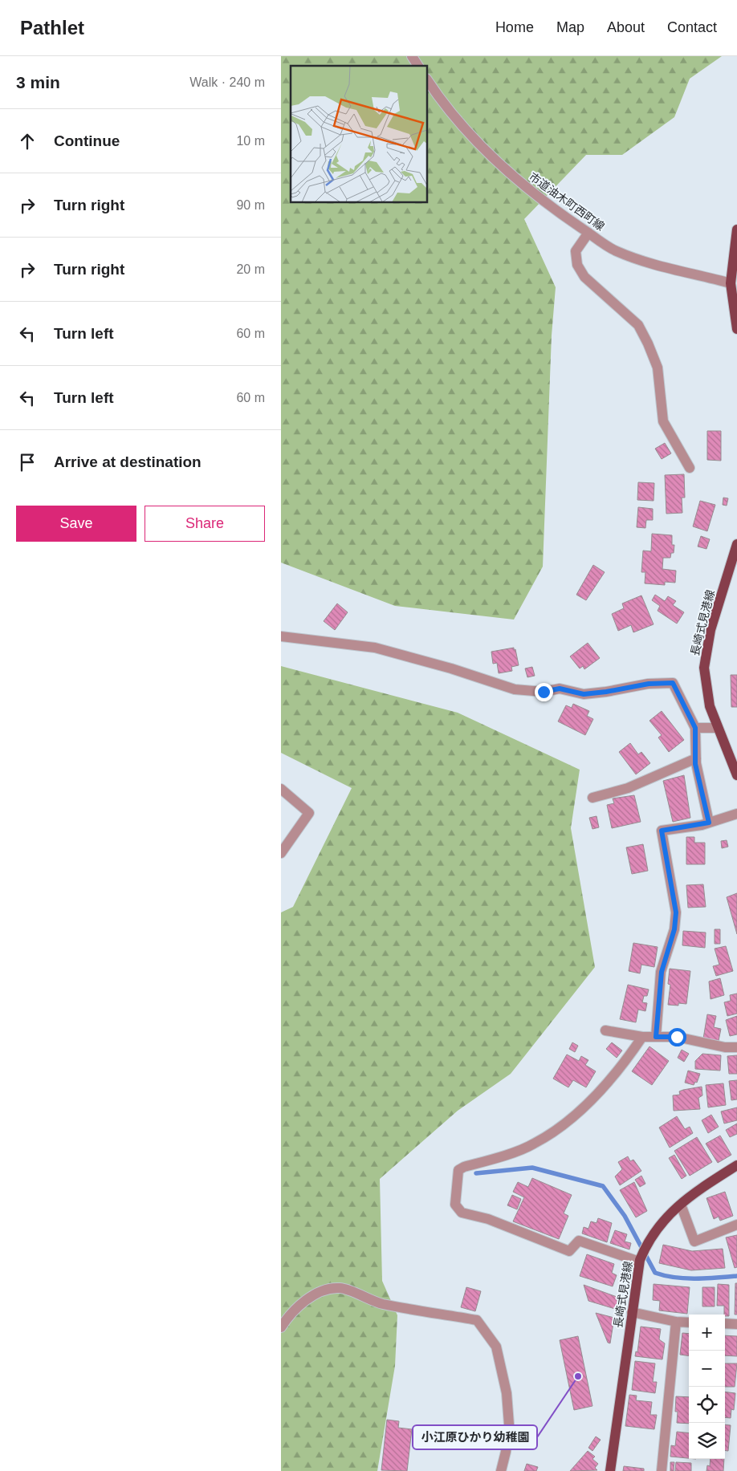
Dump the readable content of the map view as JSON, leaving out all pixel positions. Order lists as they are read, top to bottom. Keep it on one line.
{"streets":{"main road":["長崎式見港線"],"street":["市道油木町西町線"]},"places":["小江原ひかり幼稚園"],"page":{"header":"Pathlet","nav":["Home","Map","About","Contact"],"heading":["3 min","Walk · 240 m"],"list":[["Continue","10 m"],["Turn right","90 m"],["Turn right","20 m"],["Turn left","60 m"],["Turn left","60 m"],"Arrive at destination"],"buttons":["Save","Share"],"map_buttons":["+","−"]}}
